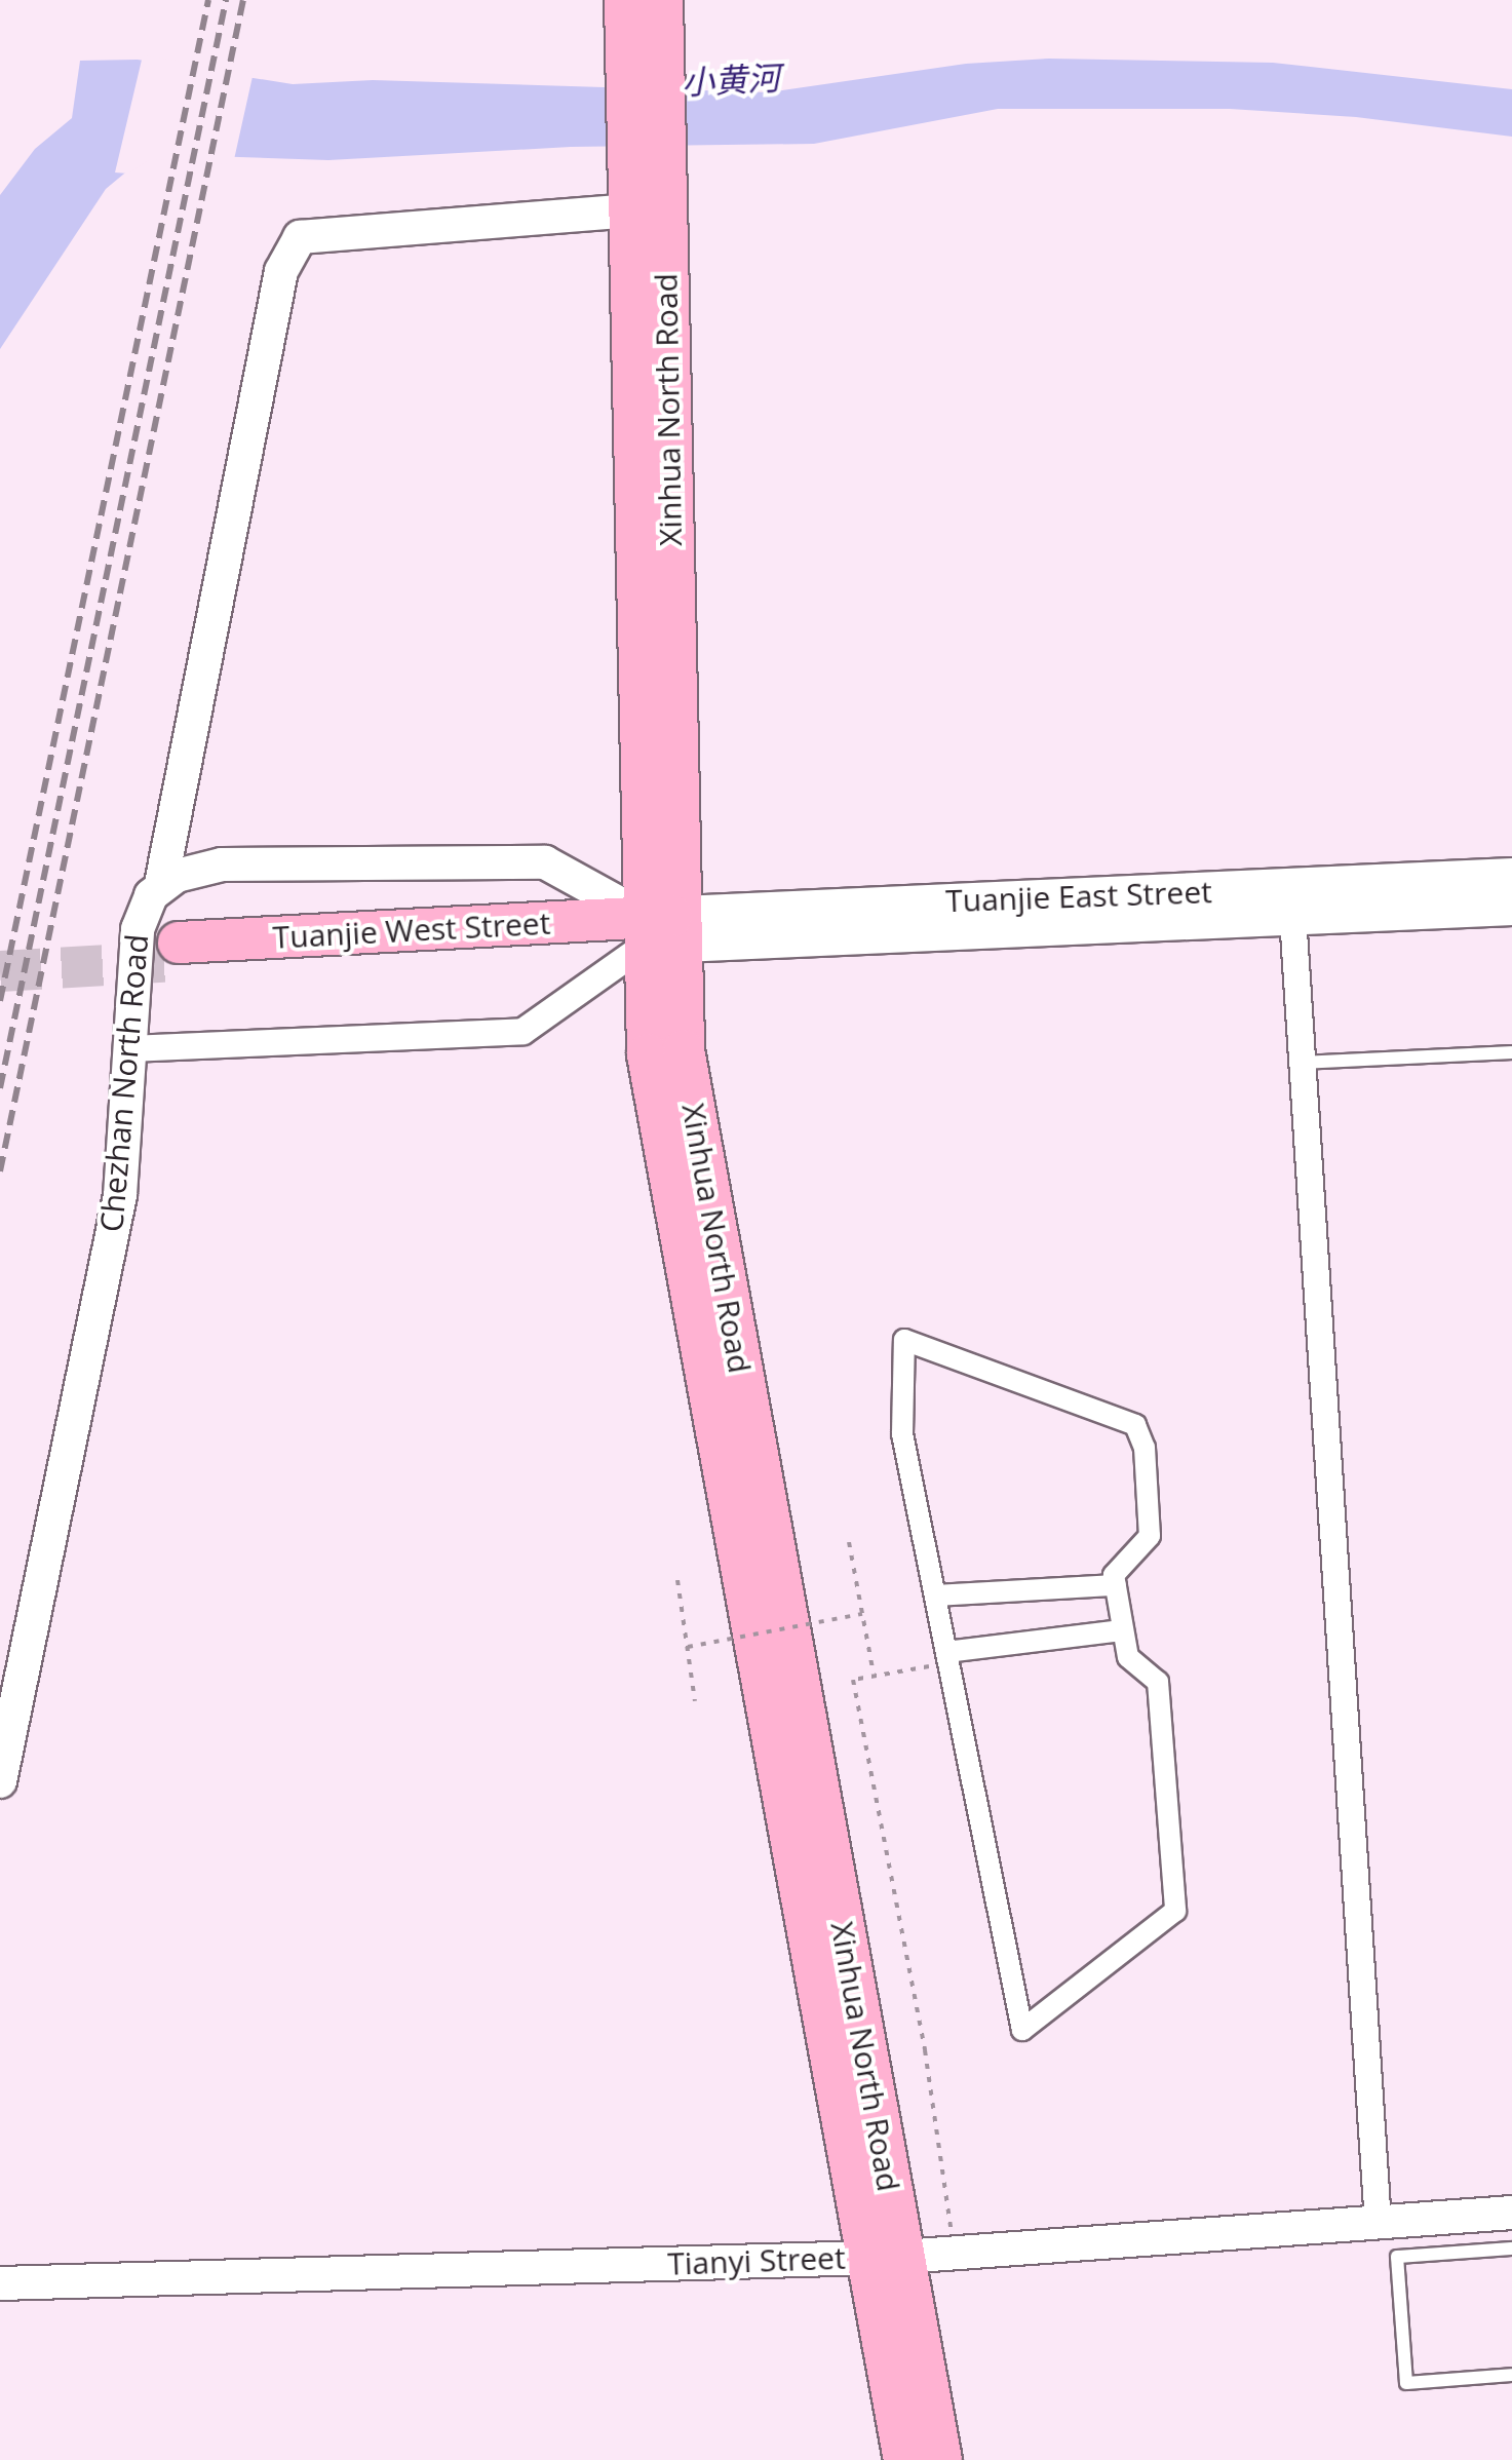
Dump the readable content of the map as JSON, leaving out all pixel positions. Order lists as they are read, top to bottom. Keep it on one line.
{"streets":{"main road":["Xinhua North Road","Tuanjie East Street","Tuanjie West Street"],"street":["Chezhan North Road","Tianyi Street"]},"crossings":[["Xinhua North Road","Tuanjie East Street"],["Xinhua North Road","Tuanjie West Street"],["Xinhua North Road","Chezhan North Road"],["Xinhua North Road","Tianyi Street"],["Tuanjie East Street","Tuanjie West Street"]],"water":["小黄河"]}
